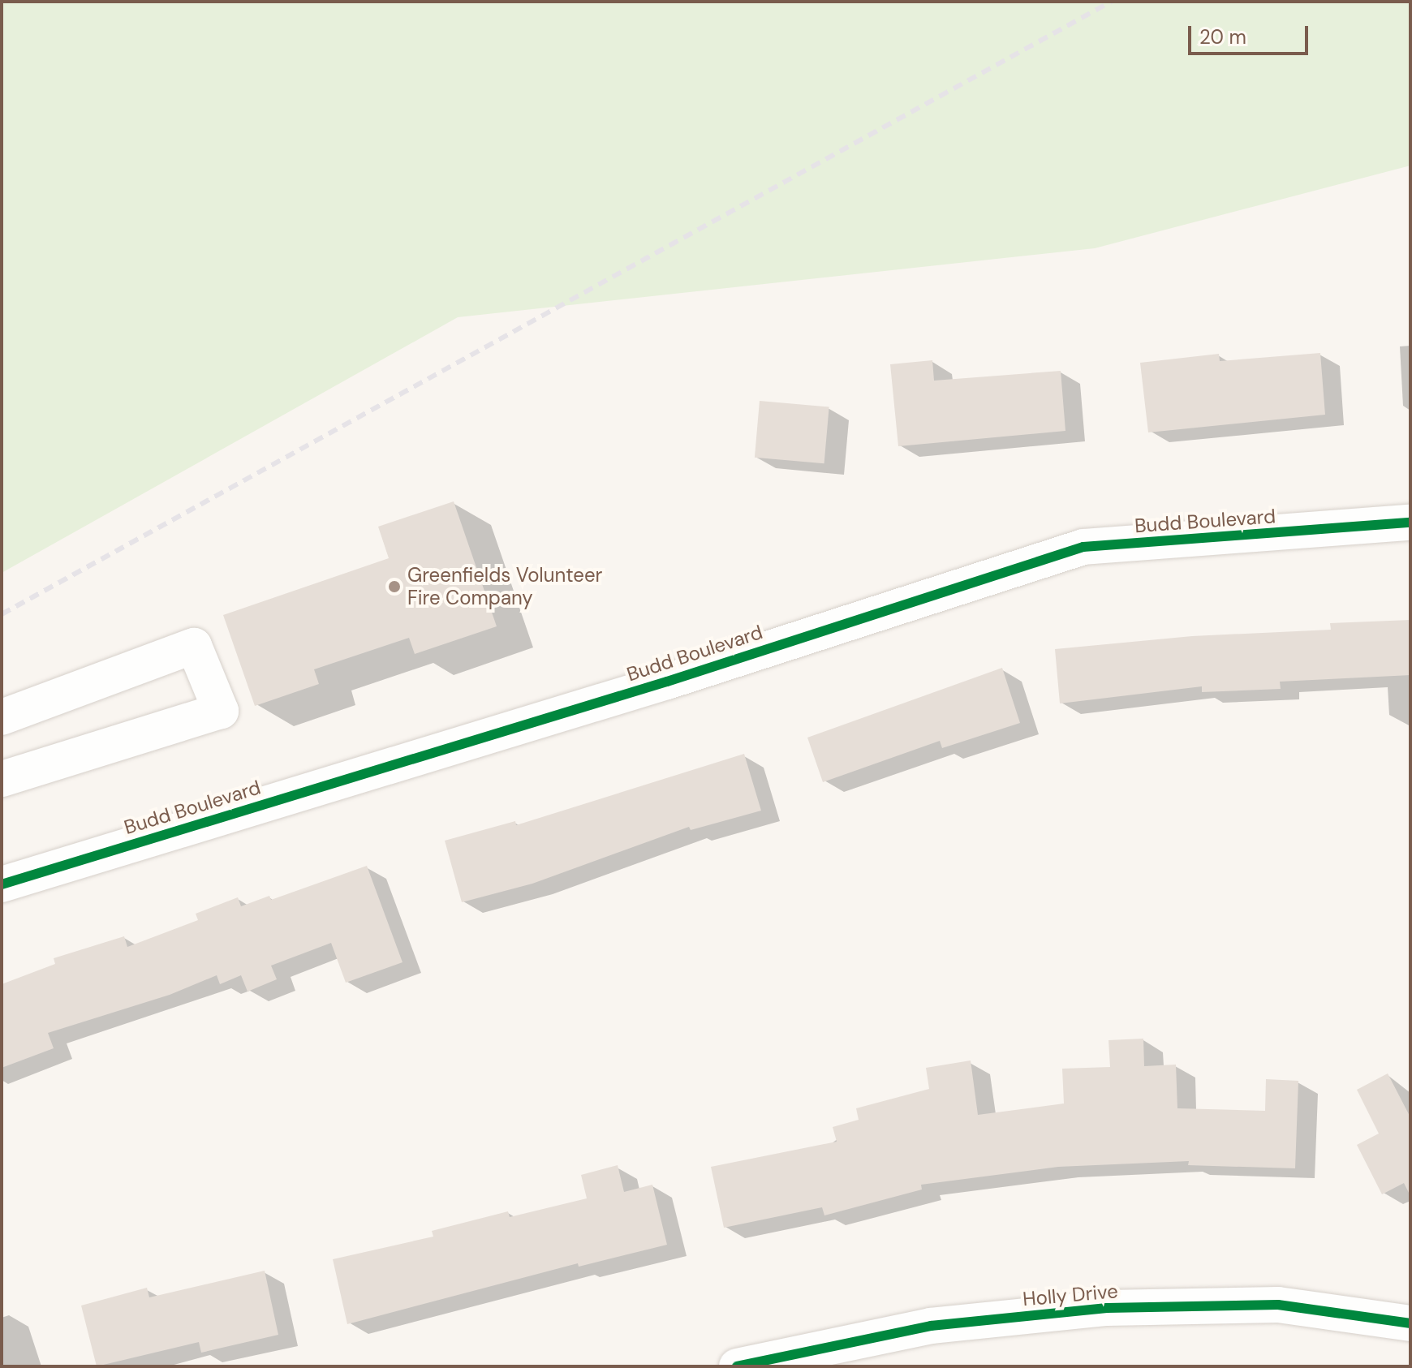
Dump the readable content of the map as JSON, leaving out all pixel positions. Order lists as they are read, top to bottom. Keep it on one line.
{"streets":{"street":["Budd Boulevard","Holly Drive"]},"places":["Greenfields Volunteer Fire Company"],"scale_bar":"20 m"}
